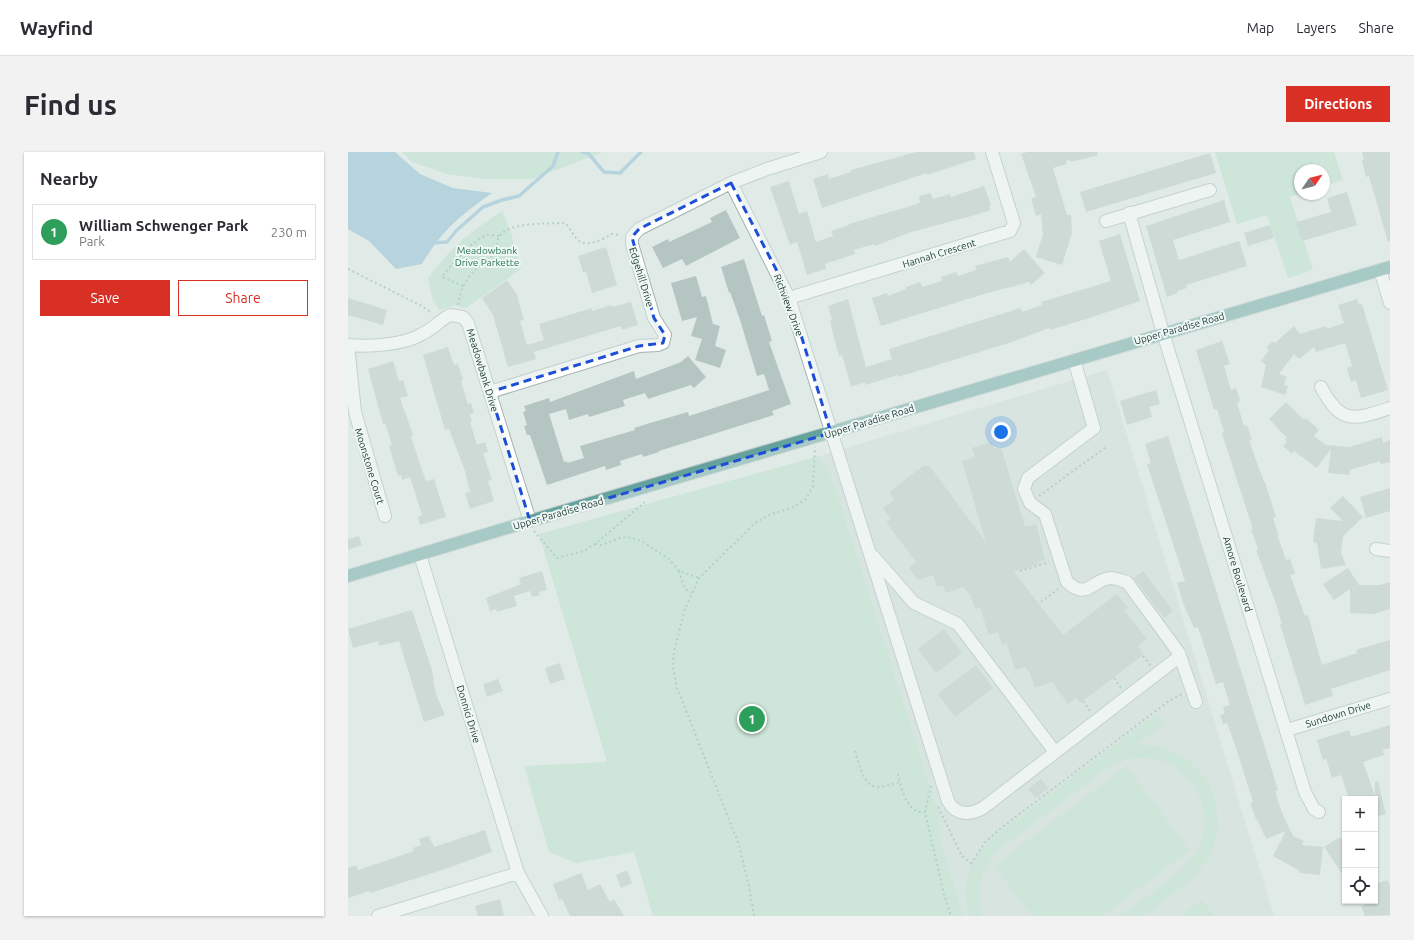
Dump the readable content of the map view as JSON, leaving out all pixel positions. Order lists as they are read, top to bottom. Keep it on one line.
{"streets":{"main road":["Upper Paradise Road"],"street":["Hannah Crescent","Edgehill Drive","Richview Drive","Meadowbank Drive","Moonstone Court","Amore Boulevard","Donnici Drive","Sundown Drive"]},"crossings":[["Hannah Crescent","Richview Drive"],["Edgehill Drive","Richview Drive"],["Edgehill Drive","Meadowbank Drive"],["Richview Drive","Upper Paradise Road"],["Upper Paradise Road","Meadowbank Drive"],["Upper Paradise Road","Amore Boulevard"],["Upper Paradise Road","Donnici Drive"],["Amore Boulevard","Sundown Drive"]],"parks":["Meadowbank Drive Parkette"],"north":"top right","page":{"header":"Wayfind","nav":["Map","Layers","Share"],"buttons":["Directions",["Save","Share"]],"title":"Find us","heading":"Nearby","list":[{"mark":"1","name":"William Schwenger Park","note":"Park","value":"230 m"}],"pins":"1","map_buttons":["+","−"]}}
